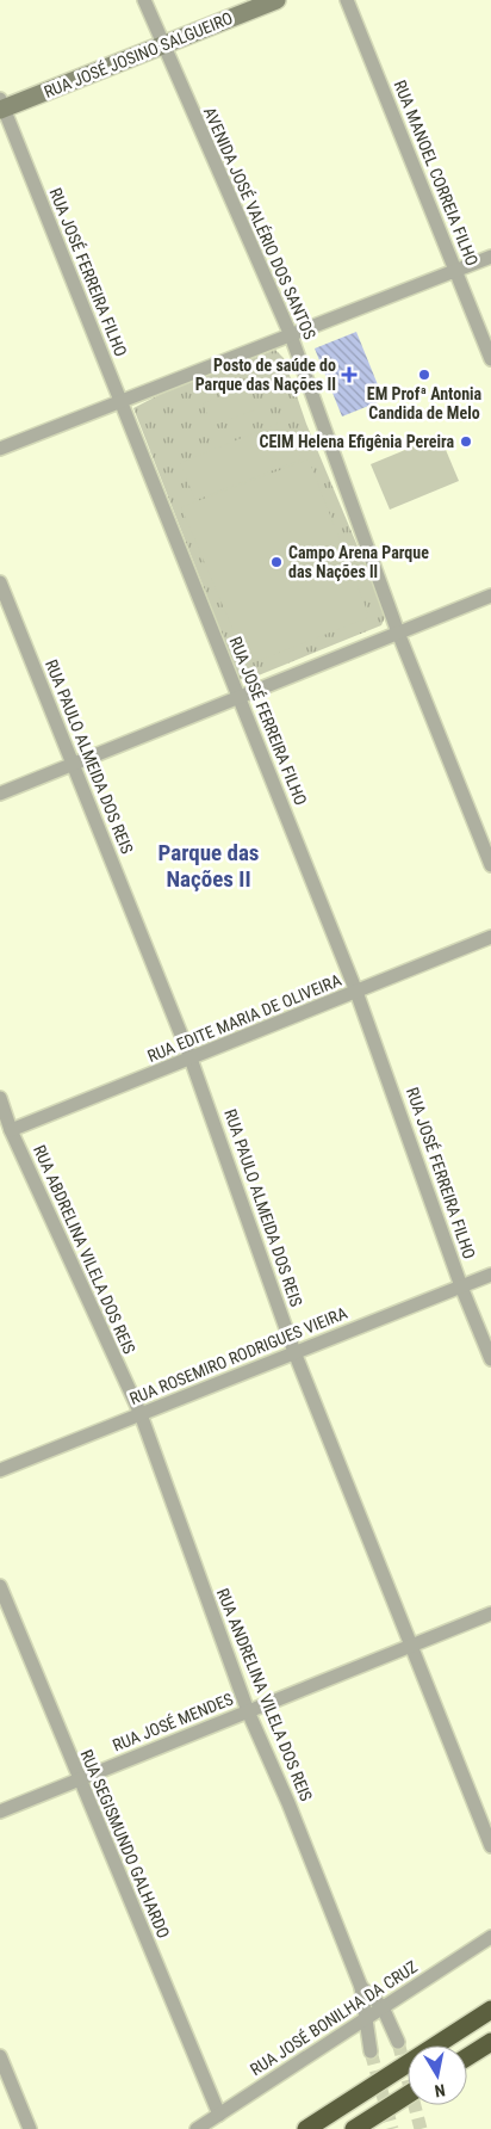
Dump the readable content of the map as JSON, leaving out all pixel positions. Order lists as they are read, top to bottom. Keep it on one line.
{"streets":{"street":["RUA JOSÉ JOSINO SALGUEIRO","RUA MANOEL CORREIA FILHO","AVENIDA JOSÉ VALÉRIO DOS SANTOS","RUA JOSÉ FERREIRA FILHO","RUA PAULO ALMEIDA DOS REIS","RUA EDITE MARIA DE OLIVEIRA","RUA ABDRELINA VILELA DOS REIS","RUA ROSEMIRO RODRIGUES VIEIRA","RUA ANDRELINA VILELA DOS REIS","RUA JOSÉ MENDES","RUA SEGISMUNDO GALHARDO","RUA JOSÉ BONILHA DA CRUZ"]},"crossings":[["RUA JOSÉ JOSINO SALGUEIRO","AVENIDA JOSÉ VALÉRIO DOS SANTOS"],["RUA JOSÉ JOSINO SALGUEIRO","RUA JOSÉ FERREIRA FILHO"],["RUA JOSÉ FERREIRA FILHO","RUA EDITE MARIA DE OLIVEIRA"],["RUA JOSÉ FERREIRA FILHO","RUA ROSEMIRO RODRIGUES VIEIRA"],["RUA PAULO ALMEIDA DOS REIS","RUA EDITE MARIA DE OLIVEIRA"],["RUA PAULO ALMEIDA DOS REIS","RUA ROSEMIRO RODRIGUES VIEIRA"],["RUA PAULO ALMEIDA DOS REIS","RUA JOSÉ MENDES"],["RUA EDITE MARIA DE OLIVEIRA","RUA ABDRELINA VILELA DOS REIS"],["RUA ABDRELINA VILELA DOS REIS","RUA ROSEMIRO RODRIGUES VIEIRA"],["RUA ABDRELINA VILELA DOS REIS","RUA ANDRELINA VILELA DOS REIS"],["RUA ROSEMIRO RODRIGUES VIEIRA","RUA ANDRELINA VILELA DOS REIS"],["RUA ANDRELINA VILELA DOS REIS","RUA JOSÉ MENDES"],["RUA JOSÉ MENDES","RUA SEGISMUNDO GALHARDO"],["RUA SEGISMUNDO GALHARDO","RUA JOSÉ BONILHA DA CRUZ"]],"districts":["Parque das Nações II"],"places":{"health":["Posto de saúde do Parque das Nações II"],"other":["EM Profª Antonia Candida de Melo","CEIM Helena Efigênia Pereira","Campo Arena Parque das Nações ll"]},"north":"bottom"}
